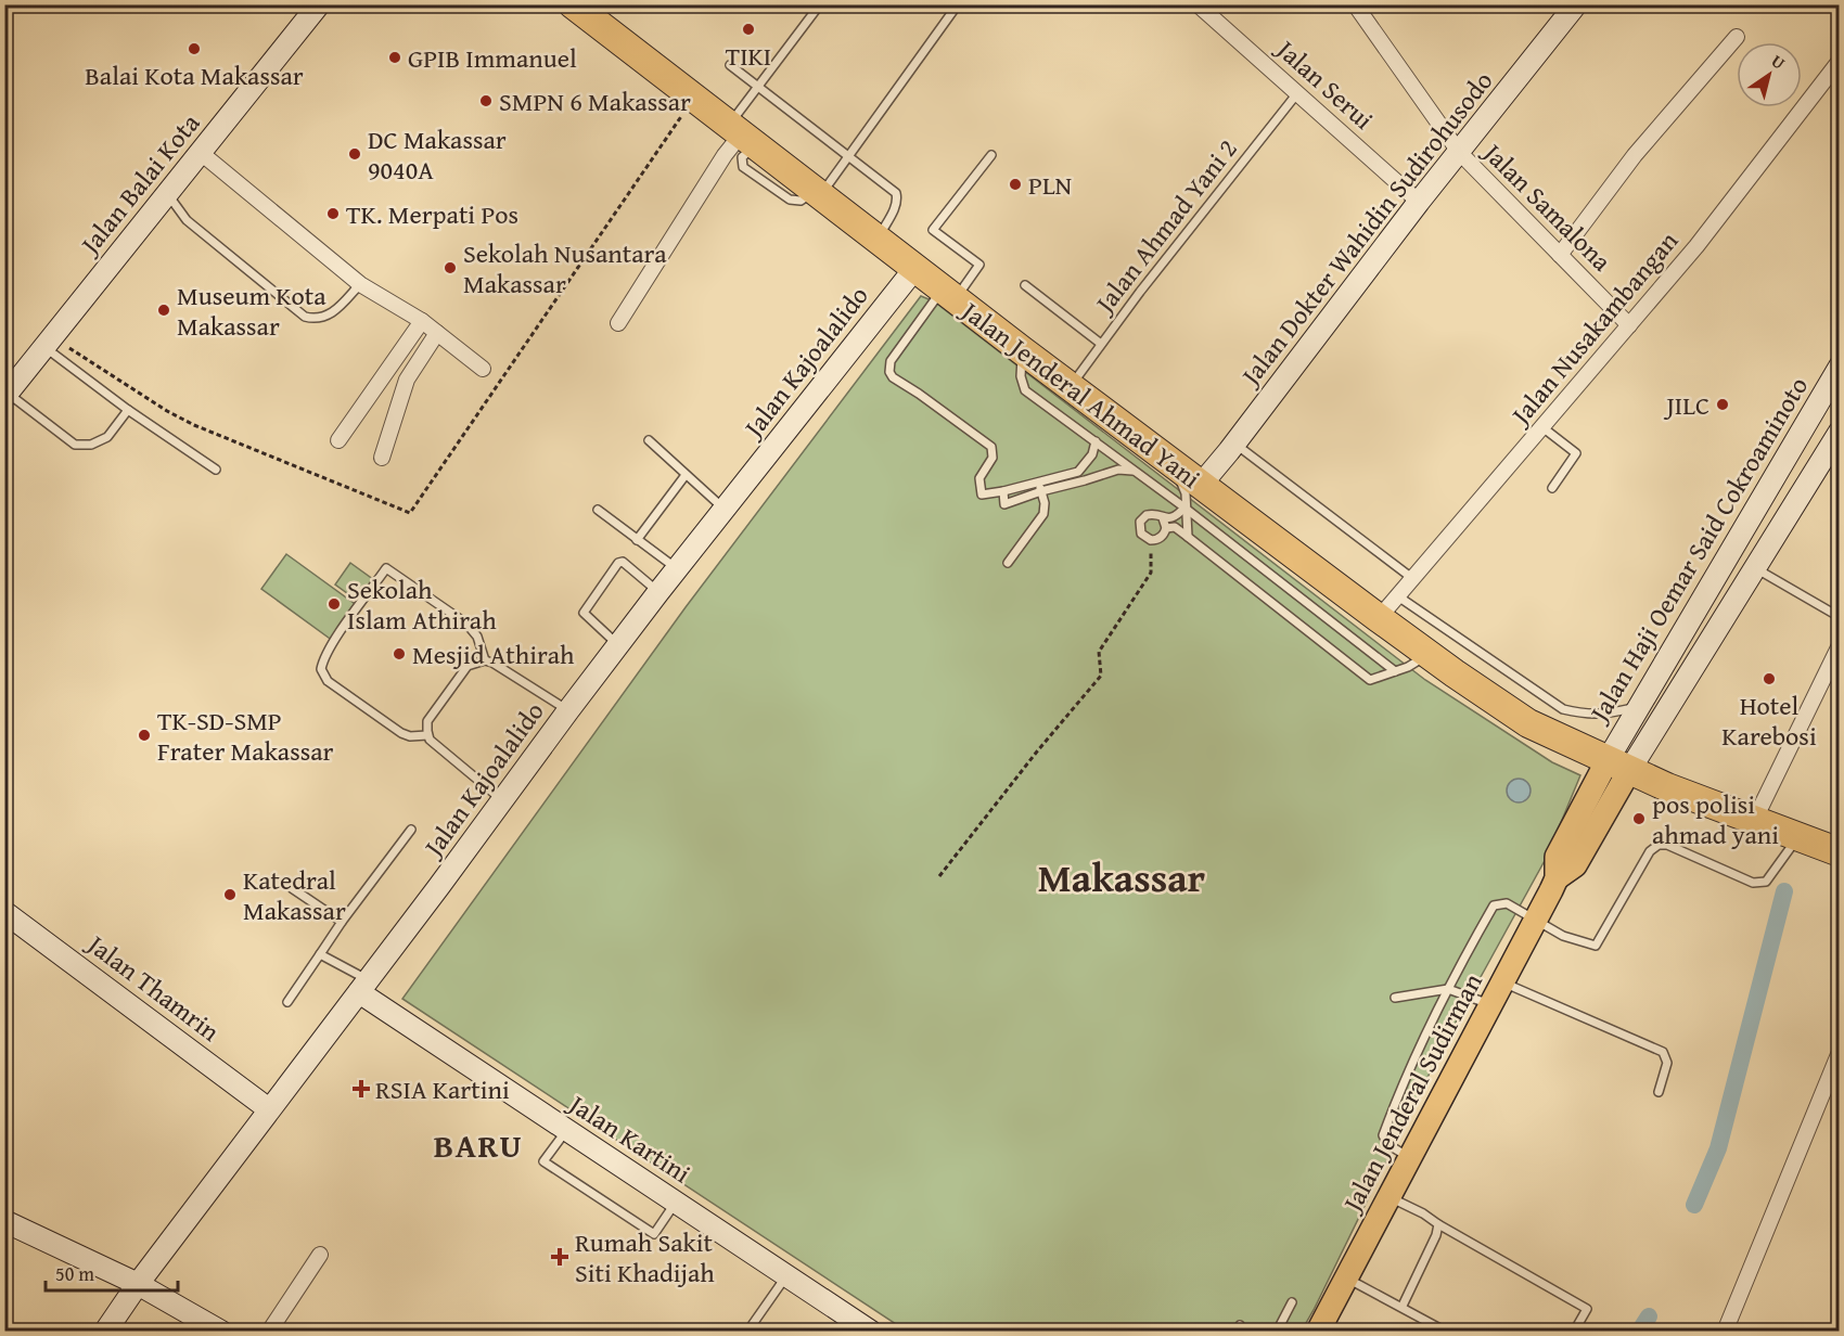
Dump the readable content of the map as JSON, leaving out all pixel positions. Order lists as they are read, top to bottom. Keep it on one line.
{"streets":{"highway":["Jalan Jenderal Ahmad Yani"],"main road":["Jalan Jenderal Sudirman"],"street":["Jalan Serui","Jalan Balai Kota","Jalan Samalona","Jalan Dokter Wahidin Sudirohusodo","Jalan Nusakambangan","Jalan Kajoalalido","Jalan Haji Oemar Said Cokroaminoto","Jalan Thamrin","Jalan Kartini"],"lane":["Jalan Ahmad Yani 2"]},"crossings":[["Jalan Serui","Jalan Ahmad Yani 2"],["Jalan Serui","Jalan Dokter Wahidin Sudirohusodo"],["Jalan Samalona","Jalan Dokter Wahidin Sudirohusodo"],["Jalan Samalona","Jalan Nusakambangan"],["Jalan Ahmad Yani 2","Jalan Jenderal Ahmad Yani"],["Jalan Dokter Wahidin Sudirohusodo","Jalan Jenderal Ahmad Yani"],["Jalan Nusakambangan","Jalan Jenderal Ahmad Yani"],["Jalan Kajoalalido","Jalan Jenderal Ahmad Yani"],["Jalan Kajoalalido","Jalan Thamrin"],["Jalan Kajoalalido","Jalan Kartini"],["Jalan Jenderal Ahmad Yani","Jalan Haji Oemar Said Cokroaminoto"],["Jalan Jenderal Ahmad Yani","Jalan Jenderal Sudirman"],["Jalan Haji Oemar Said Cokroaminoto","Jalan Jenderal Sudirman"]],"districts":["Makassar","BARU"],"places":{"other":["TIKI","Balai Kota Makassar","GPIB Immanuel","SMPN 6 Makassar","DC Makassar 9040A","PLN","TK. Merpati Pos","Sekolah Nusantara Makassar","Museum Kota Makassar","JILC","Sekolah Islam Athirah","Mesjid Athirah","Hotel Karebosi","TK-SD-SMP Frater Makassar","pos polisi ahmad yani","Katedral Makassar"],"health":["RSIA Kartini","Rumah Sakit Siti Khadijah"]},"scale_bar":"50 m","north":"top right"}
